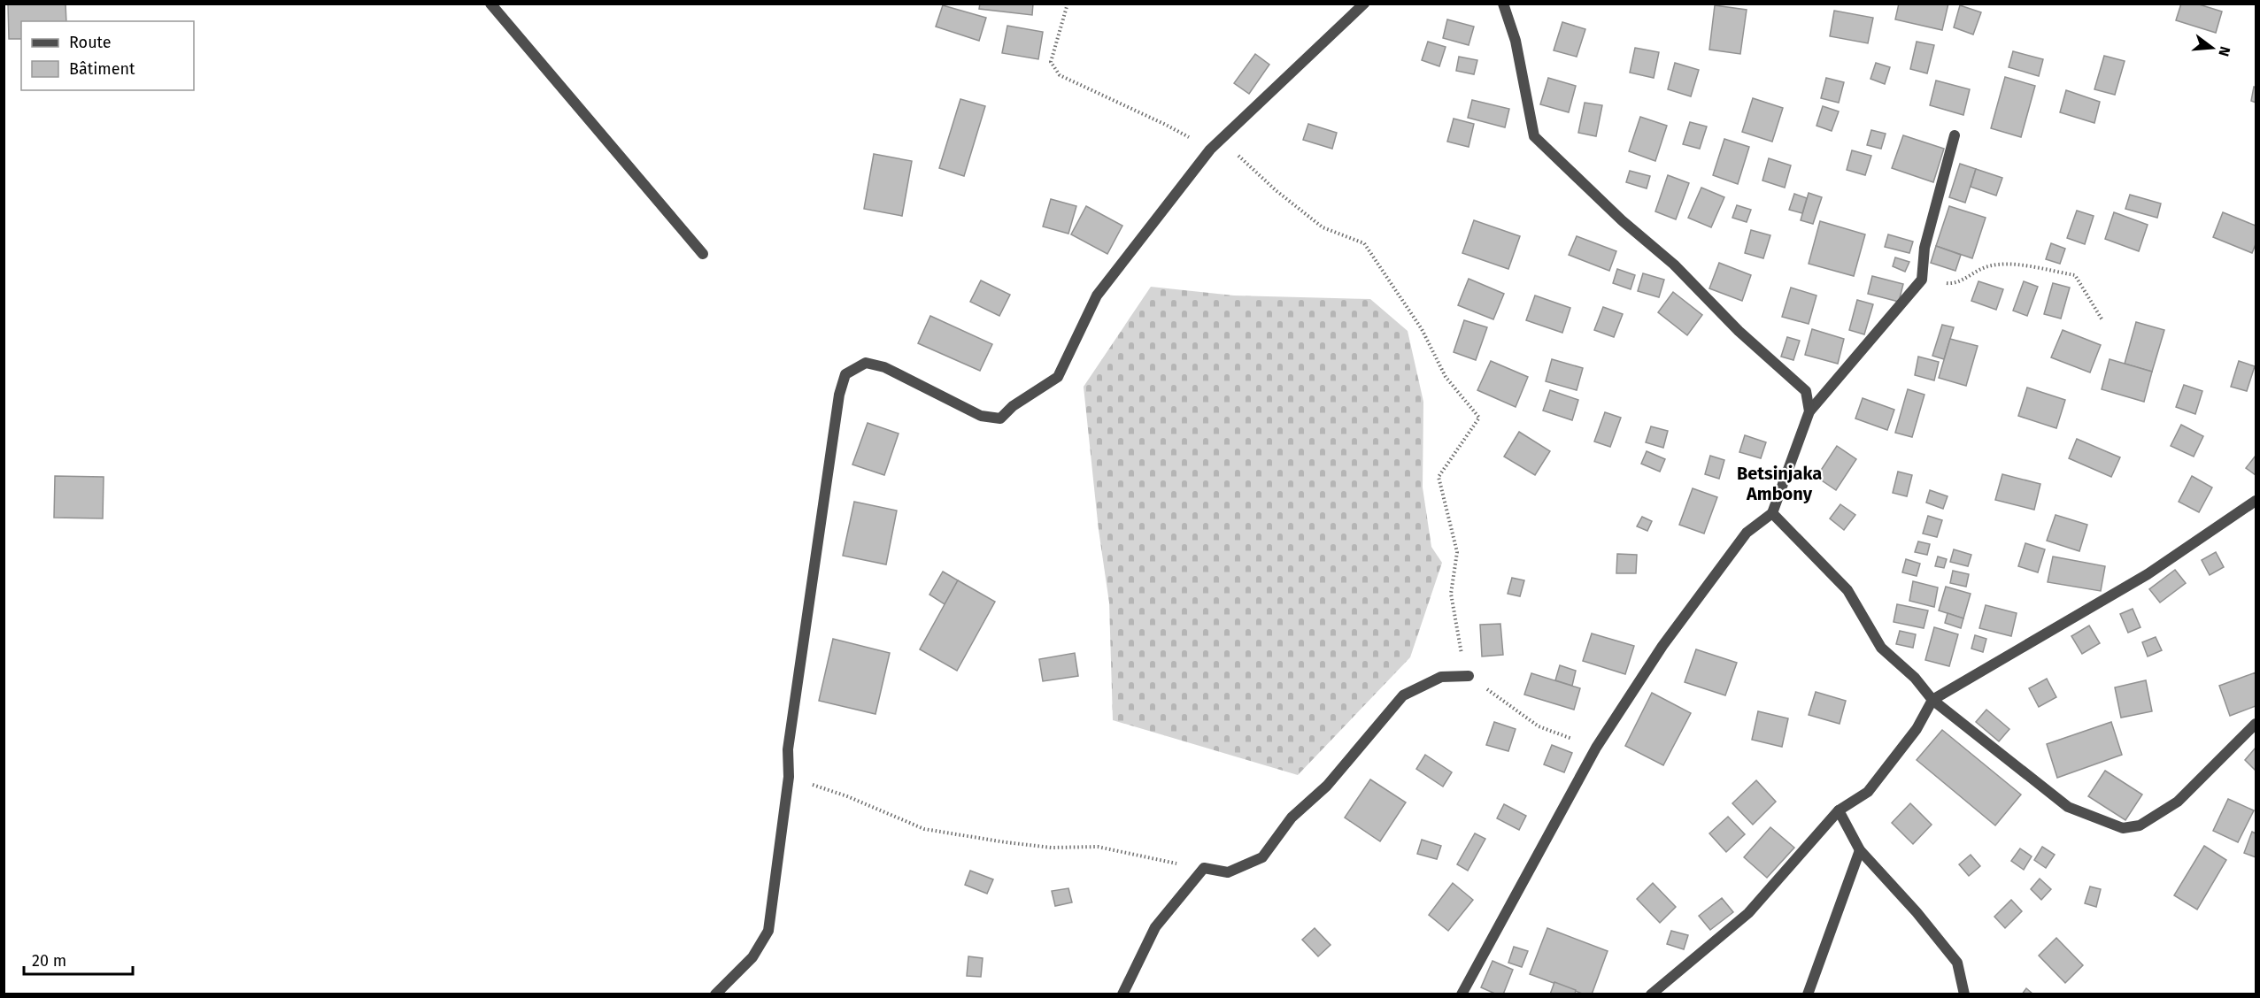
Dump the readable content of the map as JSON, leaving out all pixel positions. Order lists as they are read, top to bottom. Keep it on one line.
{"districts":["Betsinjaka Ambony"],"legend":["Route","Bâtiment"],"scale_bar":"20 m","north":"right"}
